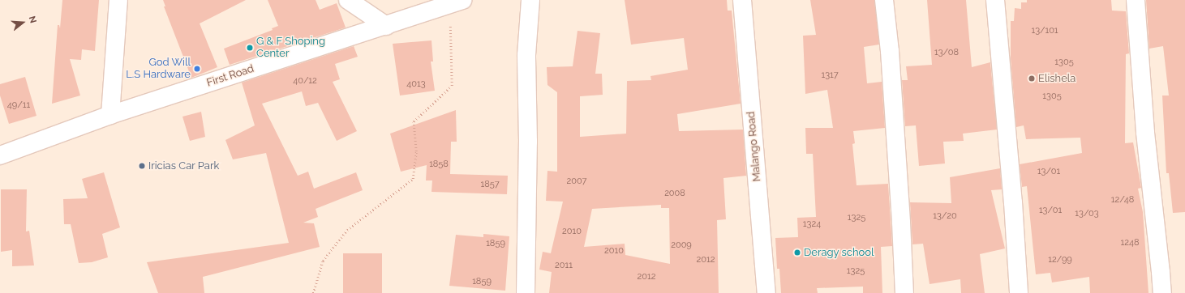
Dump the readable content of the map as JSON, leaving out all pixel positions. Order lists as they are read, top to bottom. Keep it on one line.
{"streets":{"street":["First Road","Malango Road"]},"places":["G & F Shoping Center","God Will L.S Hardware","Elishela","Iricias Car Park","Deragy school"],"house_numbers":["13/101","13/08","1305","1317","40/12","4013","1305","49/11","1858","13/01","2007","1857","2008","12/48","13/01","13/03","13/20","1325","1324","2010","1248","1859","2009","2010","2012","12/99","2011","1325","2012","1859"],"north":"right"}
